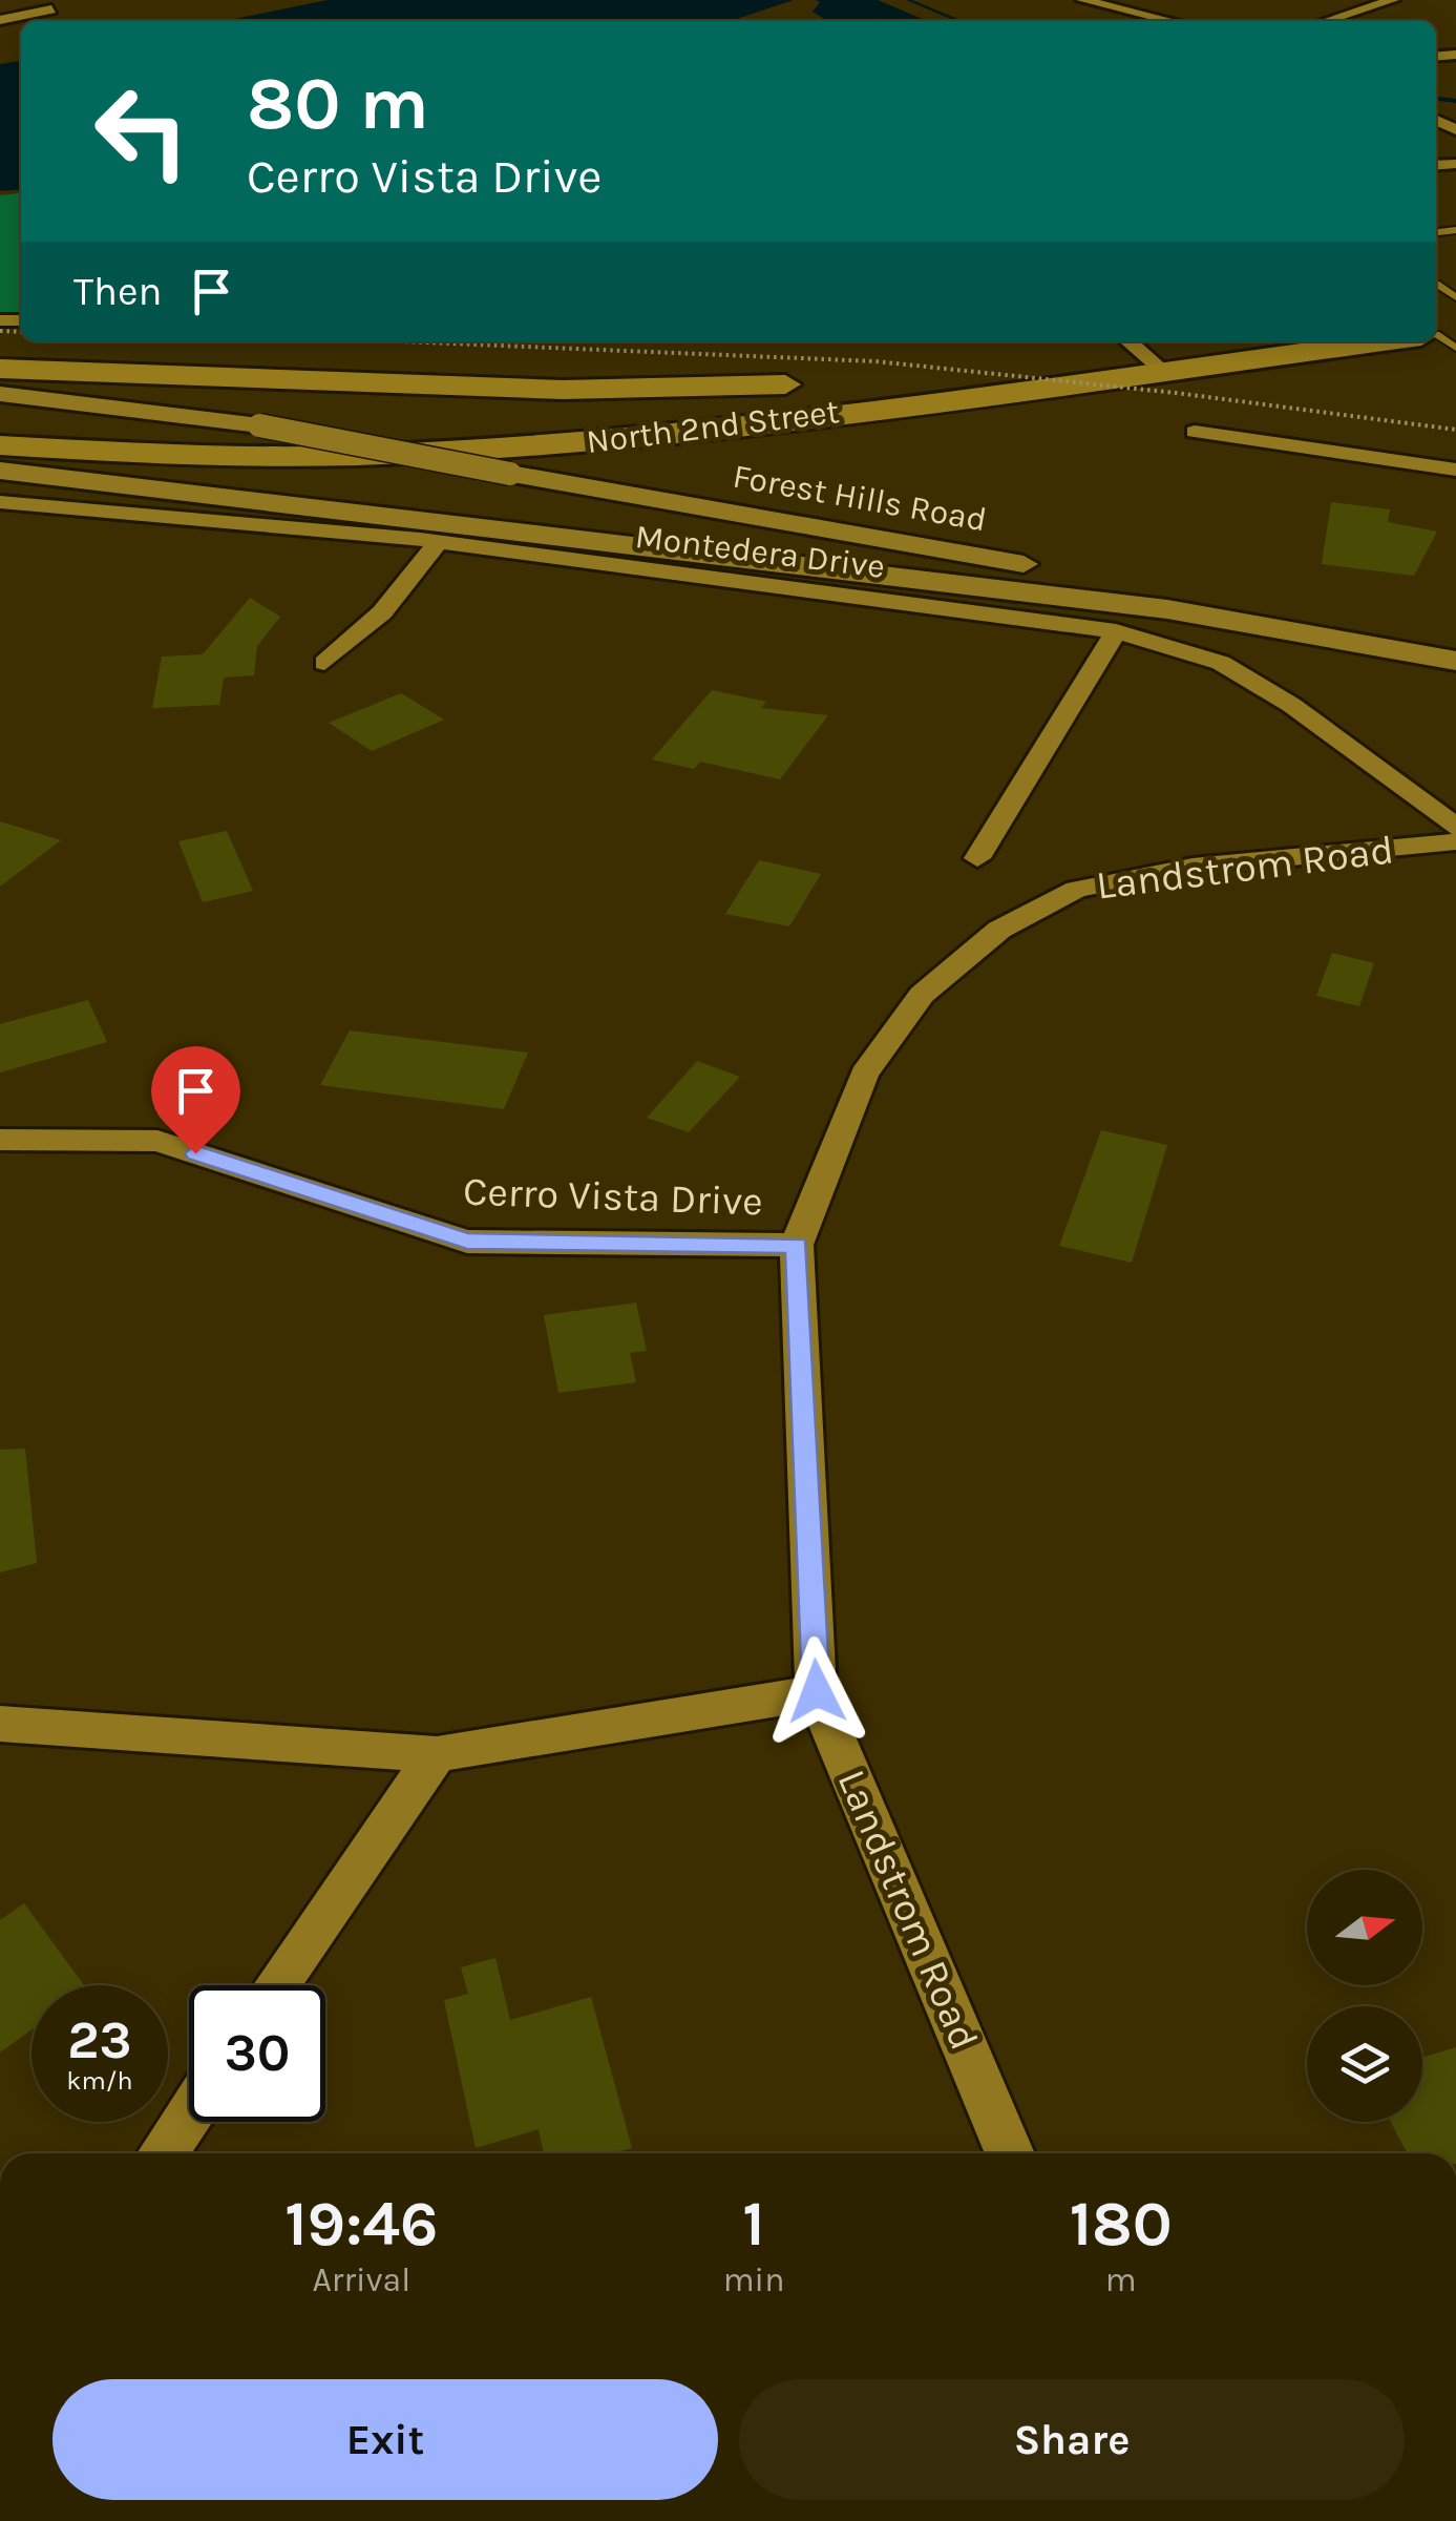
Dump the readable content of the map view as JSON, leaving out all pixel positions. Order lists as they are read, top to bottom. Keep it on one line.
{"streets":{"main road":["North 2nd Street"],"street":["Forest Hills Road","Montedera Drive","Landstrom Road","Cerro Vista Drive"]},"crossings":[["Landstrom Road","Cerro Vista Drive"]],"north":"right","page":{"turn":["80 m","Cerro Vista Drive"],"then":"Then","speed":"23 km/h","limit":"30","eta":["19:46","Arrival","1","min","180","m"],"buttons":["Exit","Share"]}}
